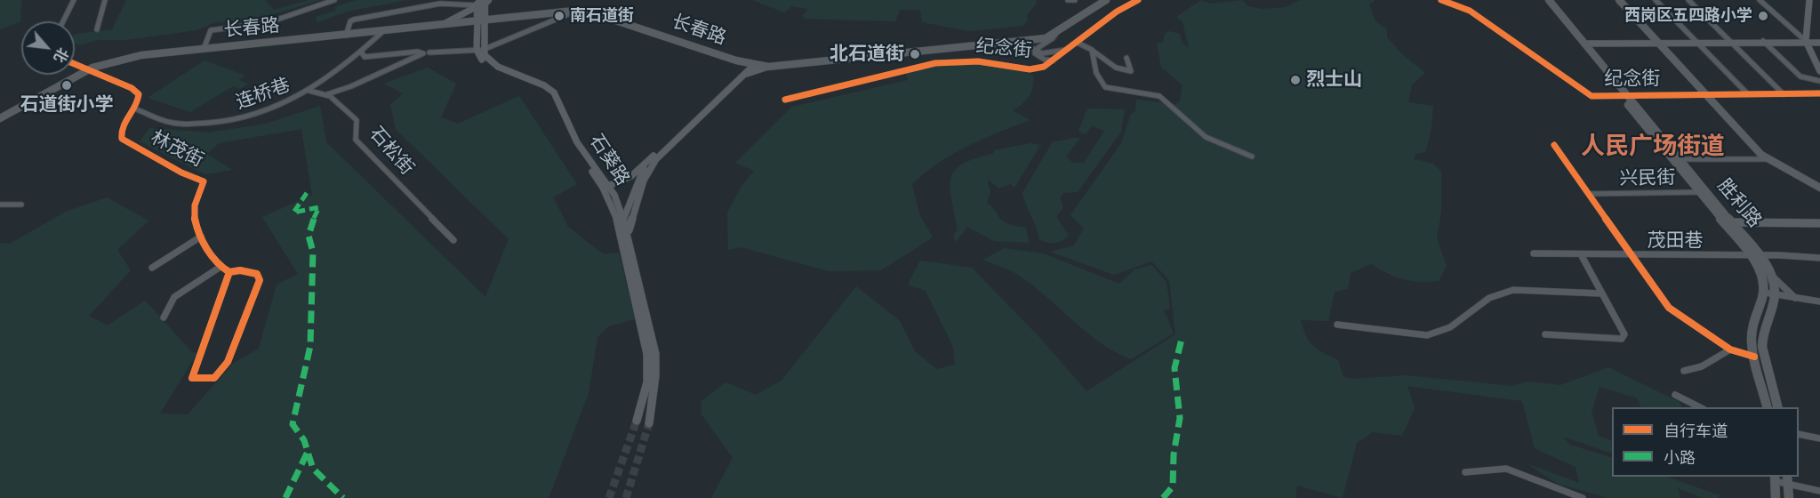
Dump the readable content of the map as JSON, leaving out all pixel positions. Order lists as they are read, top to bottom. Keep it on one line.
{"streets":{"main road":["长春路","石葵路","胜利路"],"street":["纪念街","连桥巷","林茂街","石松街","兴民街","茂田巷"]},"crossings":[["长春路","连桥巷"],["纪念街","胜利路"],["连桥巷","林茂街"],["连桥巷","石松街"],["兴民街","胜利路"],["胜利路","茂田巷"]],"districts":["人民广场街道"],"places":["南石道街","西岗区五四路小学","北石道街","烈士山","石道街小学"],"legend":["自行车道","小路"],"north":"bottom right"}
